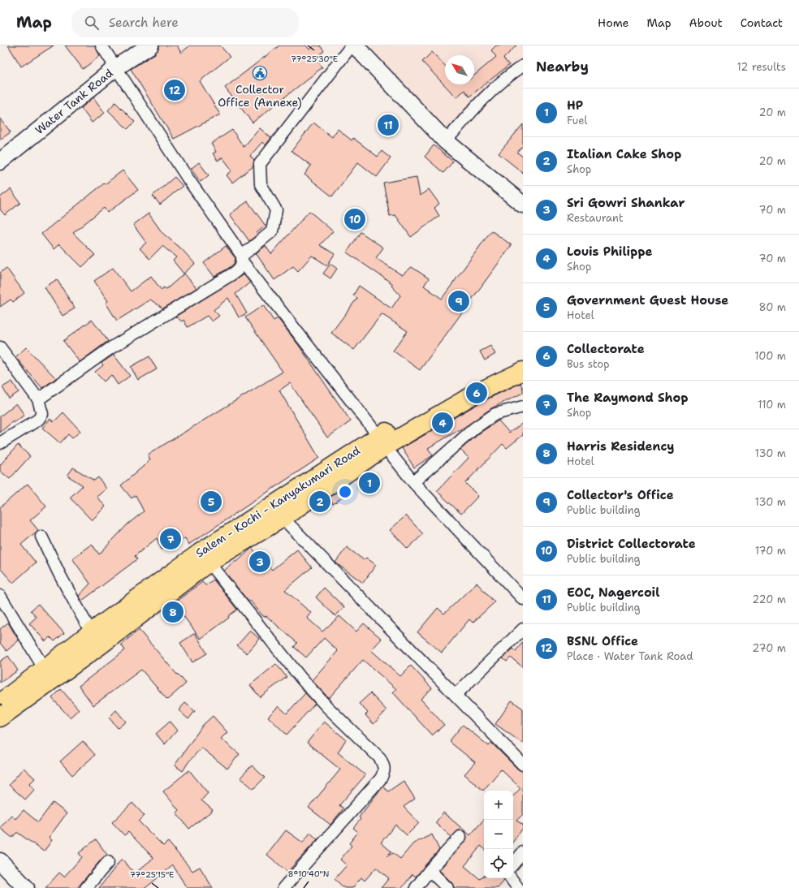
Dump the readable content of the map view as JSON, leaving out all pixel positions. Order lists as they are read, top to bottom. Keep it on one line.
{"streets":{"highway":["Salem - Kochi - Kanyakumari Road"],"main road":["Water Tank Road"]},"places":{"public building":["Collector Office (Annexe)"]},"north":"top left","page":{"header":"Map","search":"Search here","nav":["Home","Map","About","Contact"],"heading":["Nearby","12 results"],"pins":["12","11","10","9","6","4","1","2","5","7","3","8"],"list":[{"mark":"1","name":"HP","note":"Fuel","value":"20 m"},{"mark":"2","name":"Italian Cake Shop","note":"Shop","value":"20 m"},{"mark":"3","name":"Sri Gowri Shankar","note":"Restaurant","value":"70 m"},{"mark":"4","name":"Louis Philippe","note":"Shop","value":"70 m"},{"mark":"5","name":"Government Guest House","note":"Hotel","value":"80 m"},{"mark":"6","name":"Collectorate","note":"Bus stop","value":"100 m"},{"mark":"7","name":"The Raymond Shop","note":"Shop","value":"110 m"},{"mark":"8","name":"Harris Residency","note":"Hotel","value":"130 m"},{"mark":"9","name":"Collector's Office","note":"Public building","value":"130 m"},{"mark":"10","name":"District Collectorate","note":"Public building","value":"170 m"},{"mark":"11","name":"EOC, Nagercoil","note":"Public building","value":"220 m"},{"mark":"12","name":"BSNL Office","note":"Place · Water Tank Road","value":"270 m"}],"map_buttons":["+","−"]},"coordinates":["77°25'30\"E","8°10'40\"N","77°25'15\"E"]}
